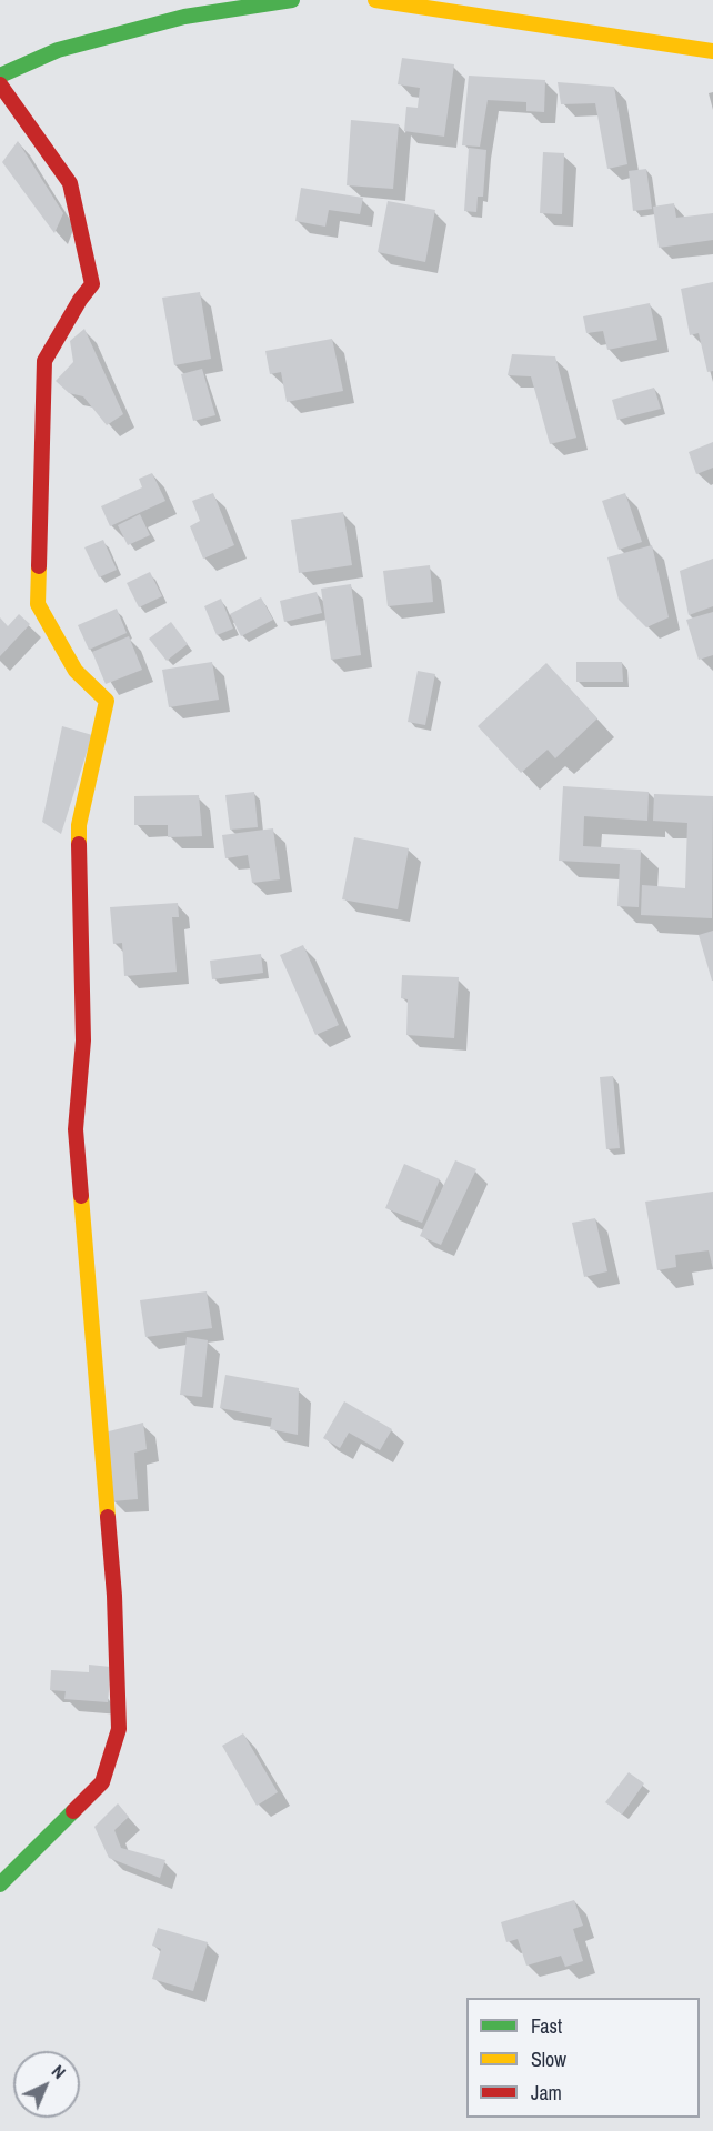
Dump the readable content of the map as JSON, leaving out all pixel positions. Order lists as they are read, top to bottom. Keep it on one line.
{"legend":["Fast","Slow","Jam"],"north":"top right"}
